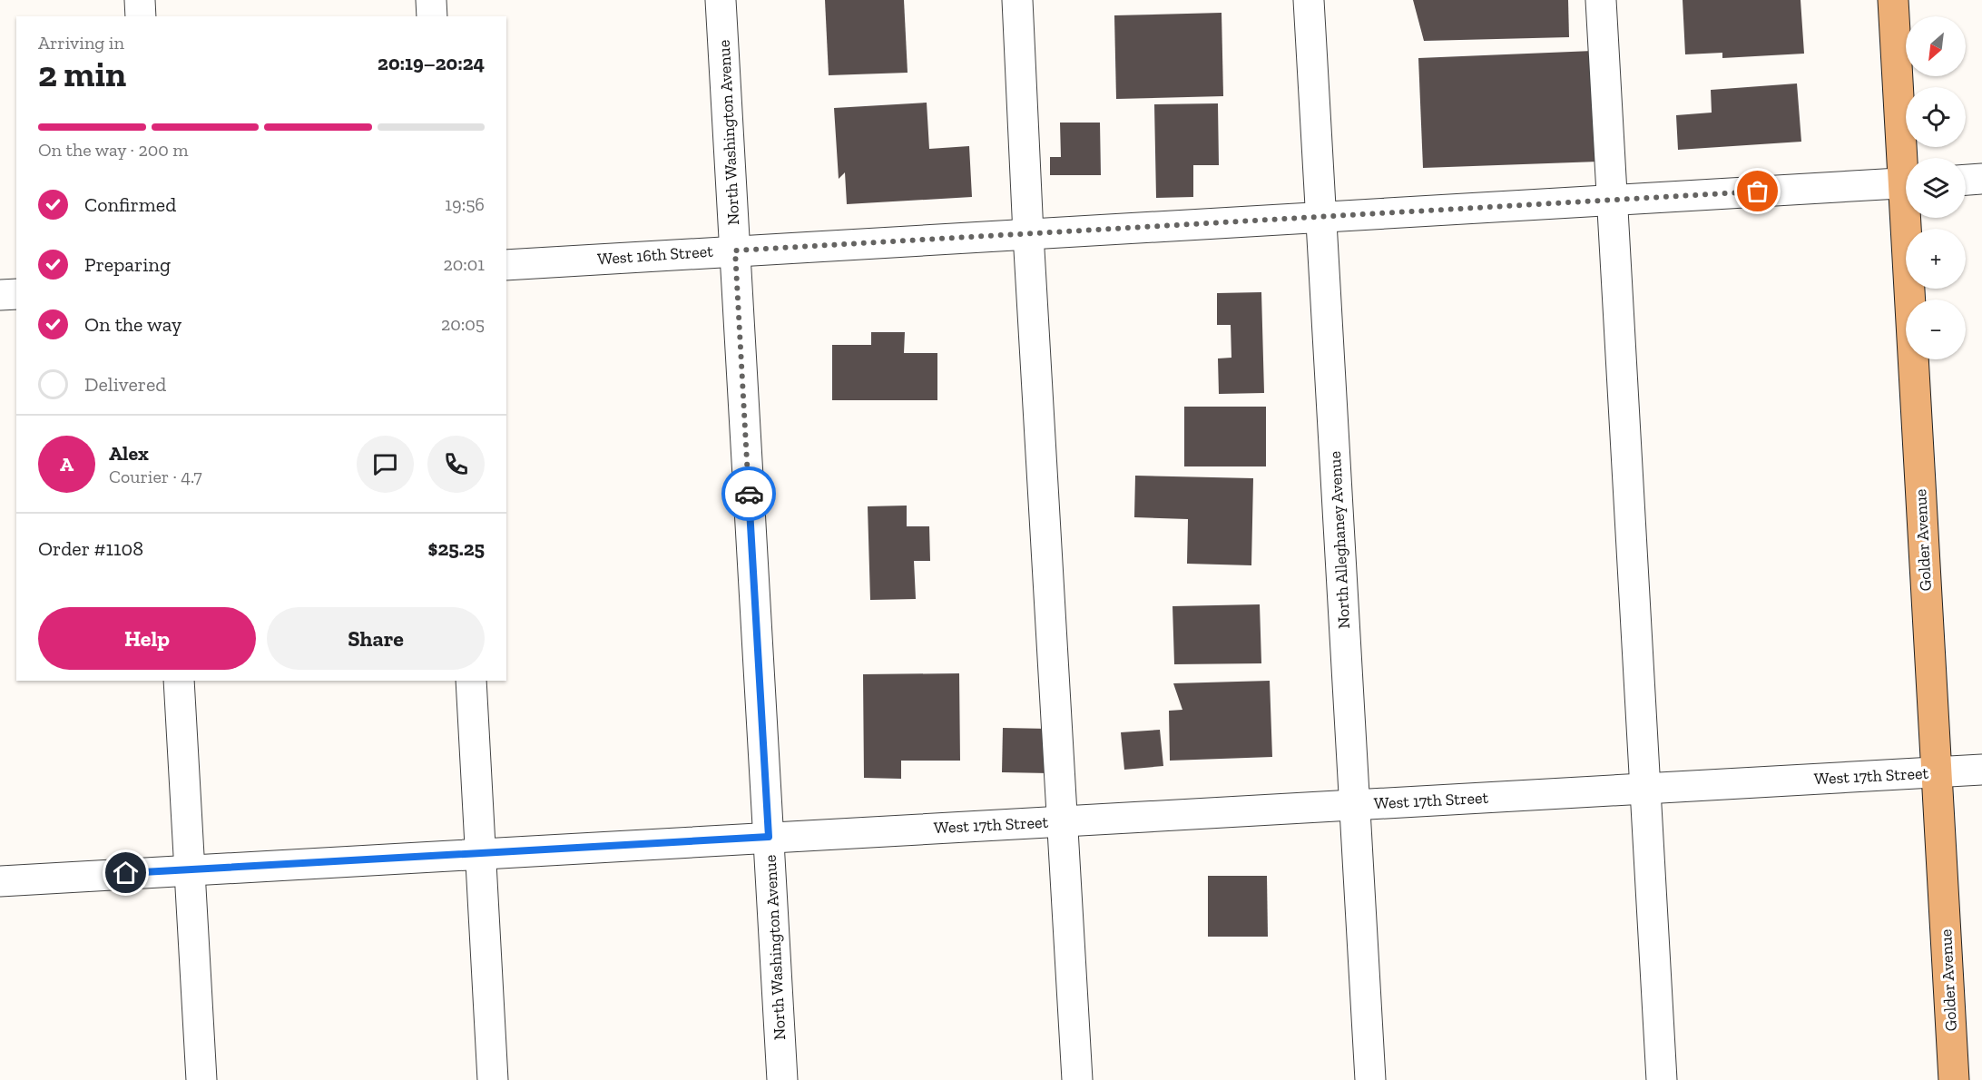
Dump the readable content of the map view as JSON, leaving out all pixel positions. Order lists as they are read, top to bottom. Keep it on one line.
{"streets":{"main road":["Golder Avenue"],"street":["North Washington Avenue","West 16th Street","North Alleghaney Avenue","West 17th Street"]},"crossings":[["North Washington Avenue","West 16th Street"],["North Washington Avenue","West 17th Street"],["West 16th Street","North Alleghaney Avenue"],["North Alleghaney Avenue","West 17th Street"],["Golder Avenue","West 17th Street"]],"north":"bottom left","page":{"map_buttons":["+","−"],"heading":["2 min","Arriving in","20:19–20:24"],"panel":["Alex","Courier · 4.7","Order #1108","$25.25"],"bar":"On the way · 200 m","list":[["Confirmed","19:56"],["Preparing","20:01"],["On the way","20:05"],"Delivered"],"round":"A","buttons":["Help","Share"]}}
